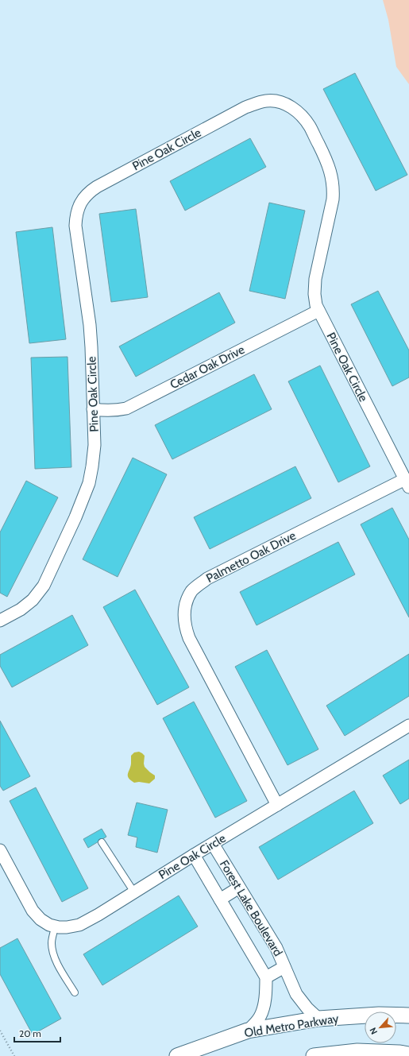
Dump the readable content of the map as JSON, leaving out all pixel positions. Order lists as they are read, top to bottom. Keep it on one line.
{"streets":{"street":["Pine Oak Circle","Cedar Oak Drive","Palmetto Oak Drive","Forest Lake Boulevard","Old Metro Parkway"]},"crossings":[["Pine Oak Circle","Cedar Oak Drive"],["Pine Oak Circle","Palmetto Oak Drive"],["Pine Oak Circle","Forest Lake Boulevard"],["Forest Lake Boulevard","Old Metro Parkway"]],"scale_bar":"20 m","north":"bottom left"}
